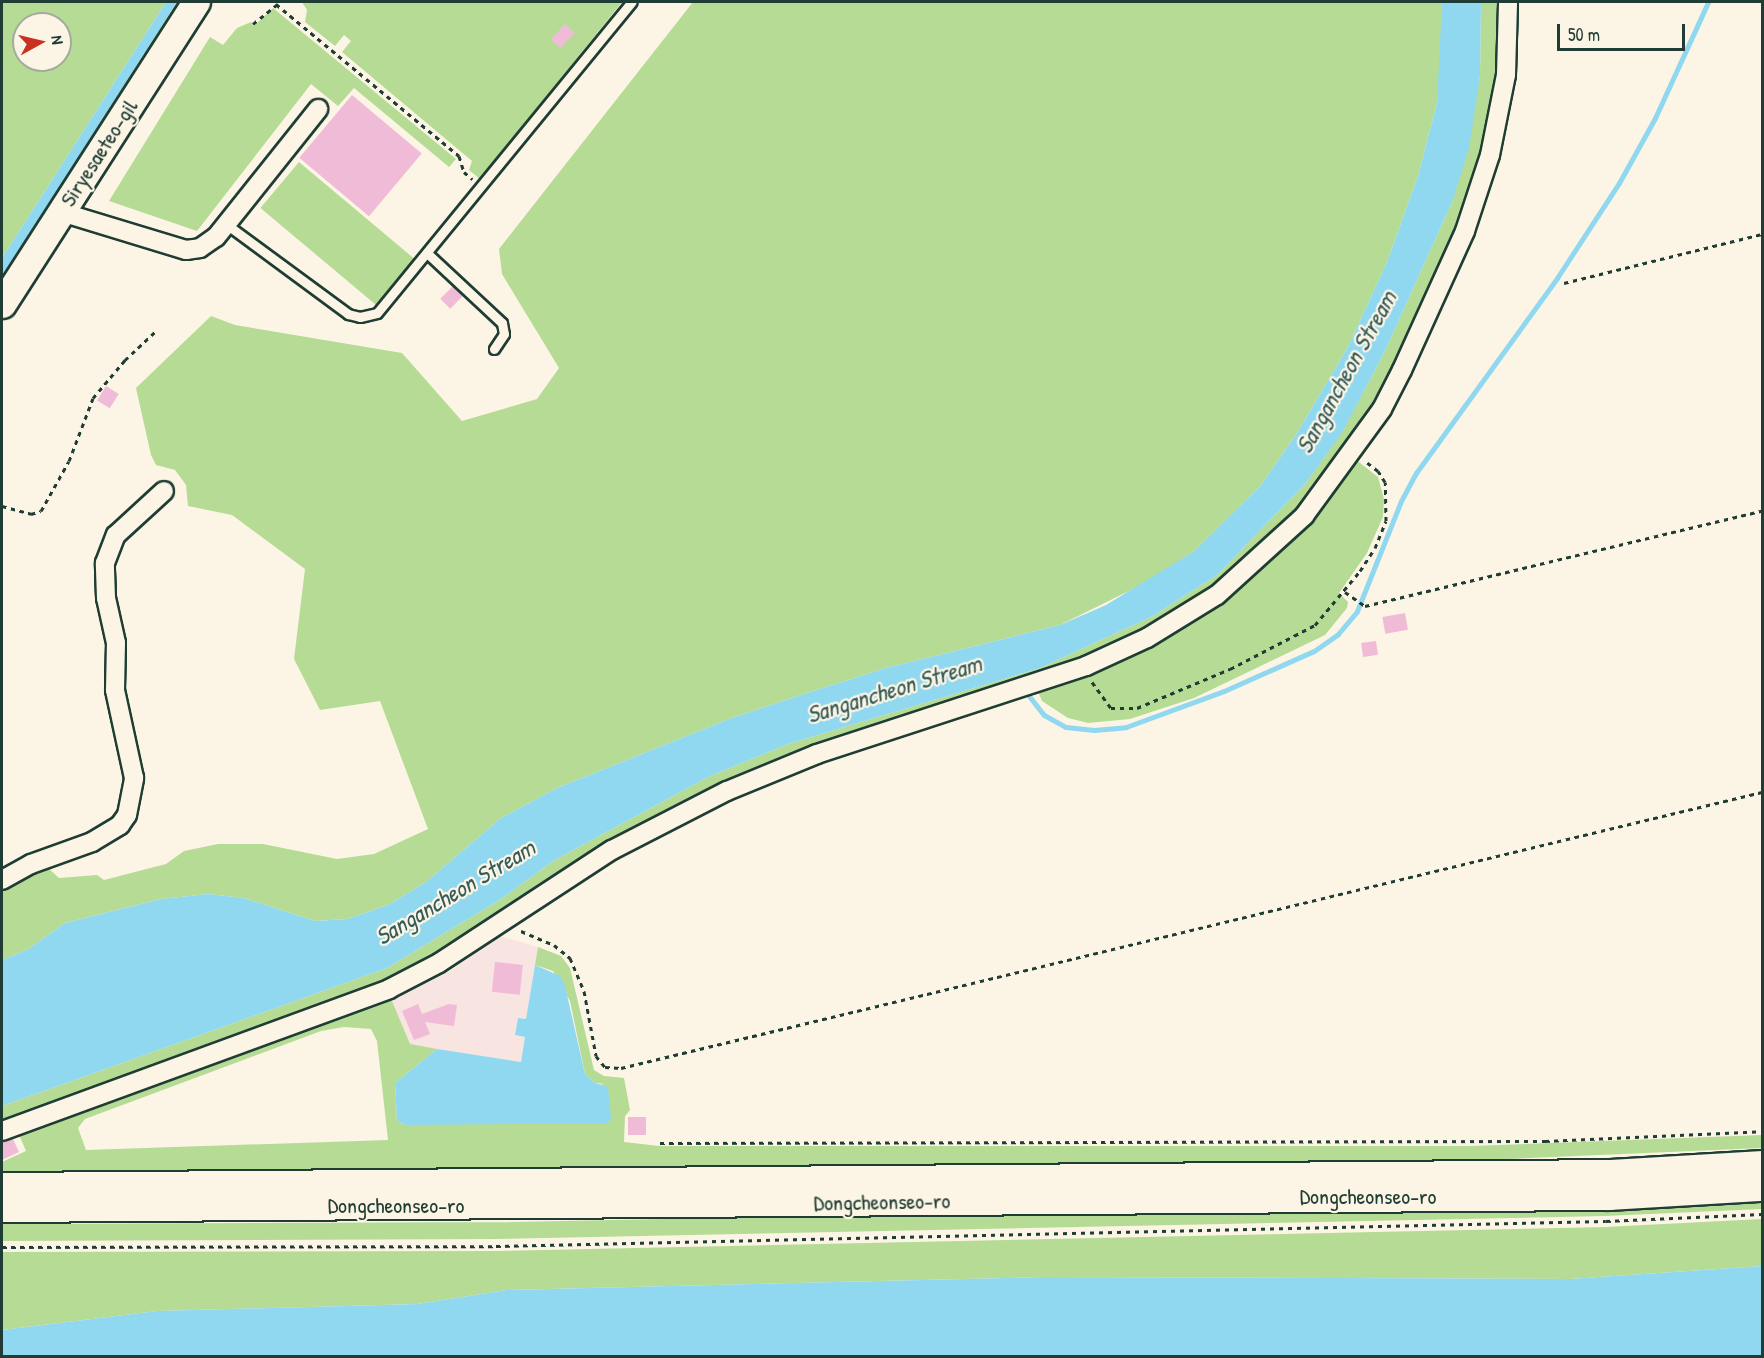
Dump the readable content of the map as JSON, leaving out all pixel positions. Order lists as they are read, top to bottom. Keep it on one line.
{"streets":{"main road":["Siryesaeteo-gil","Dongcheonseo-ro"]},"water":["Sangancheon Stream"],"scale_bar":"50 m","north":"right"}
